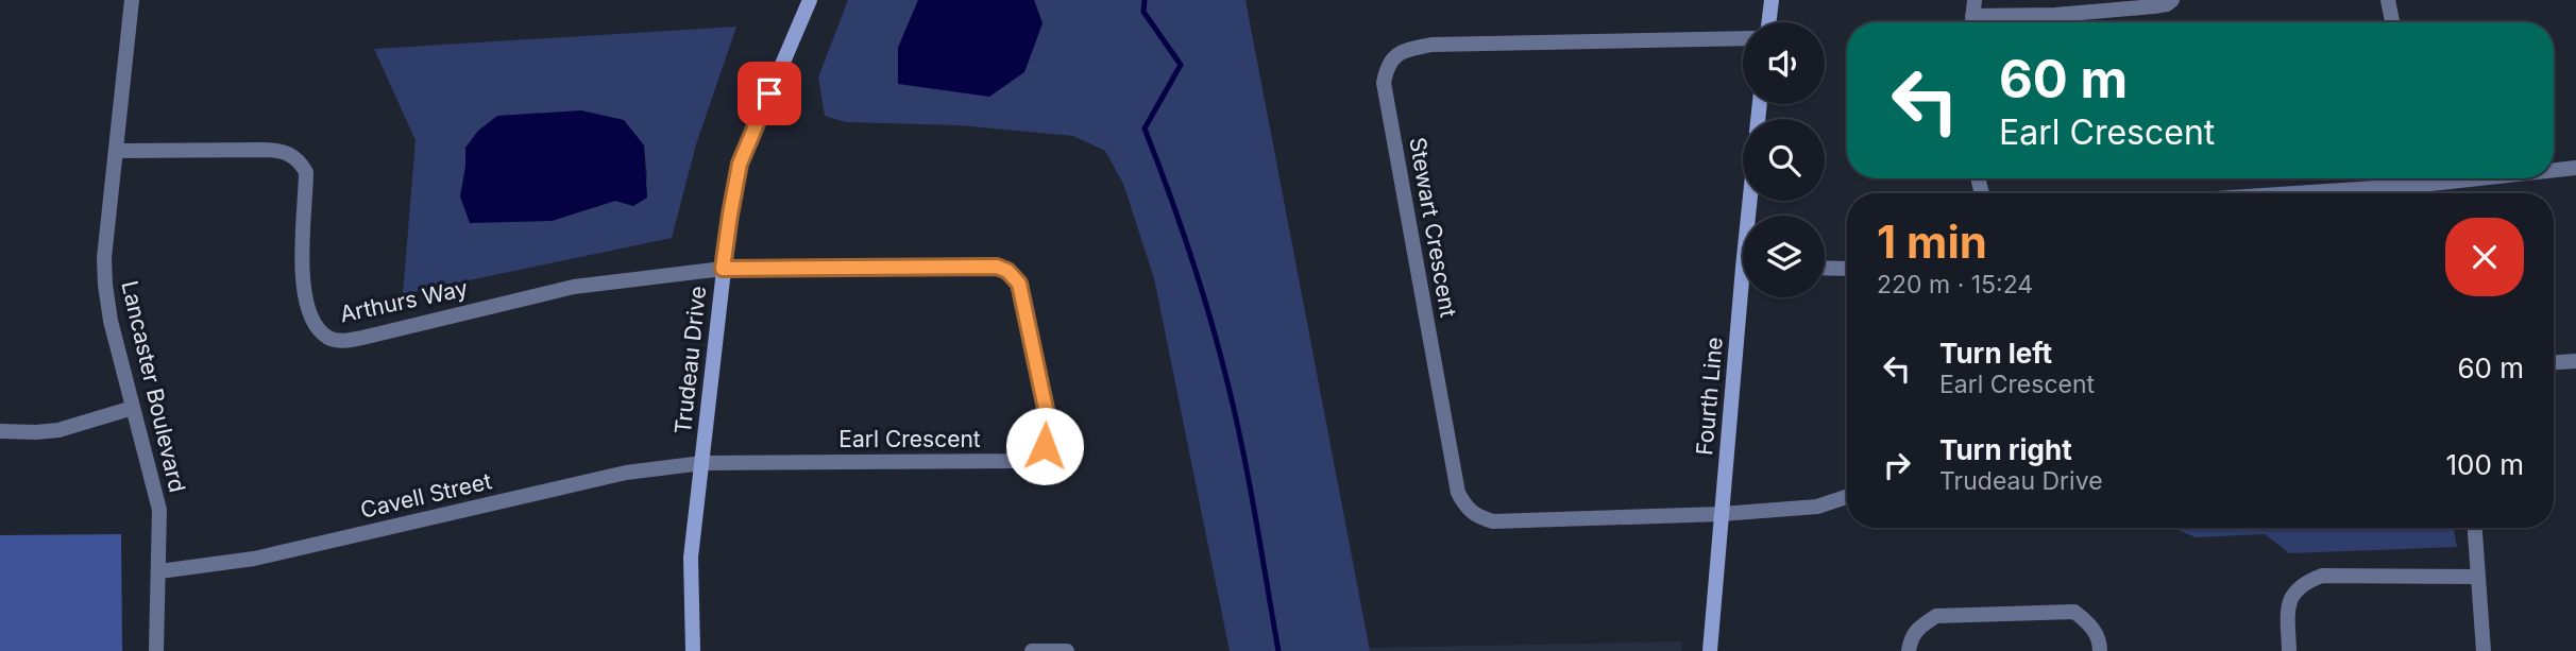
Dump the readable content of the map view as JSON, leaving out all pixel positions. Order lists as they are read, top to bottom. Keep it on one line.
{"streets":{"street":["Stewart Crescent","Arthurs Way","Trudeau Drive","Lancaster Boulevard","Fourth Line","Earl Crescent","Cavell Street"]},"crossings":[["Stewart Crescent","Fourth Line"],["Arthurs Way","Trudeau Drive"],["Arthurs Way","Lancaster Boulevard"],["Arthurs Way","Earl Crescent"],["Trudeau Drive","Earl Crescent"],["Trudeau Drive","Cavell Street"],["Lancaster Boulevard","Cavell Street"],["Earl Crescent","Cavell Street"]],"page":{"turn":["60 m","Earl Crescent"],"heading":["1 min","220 m · 15:24"],"list":[{"name":"Turn left","note":"Earl Crescent","value":"60 m"},{"name":"Turn right","note":"Trudeau Drive","value":"100 m"}]}}
